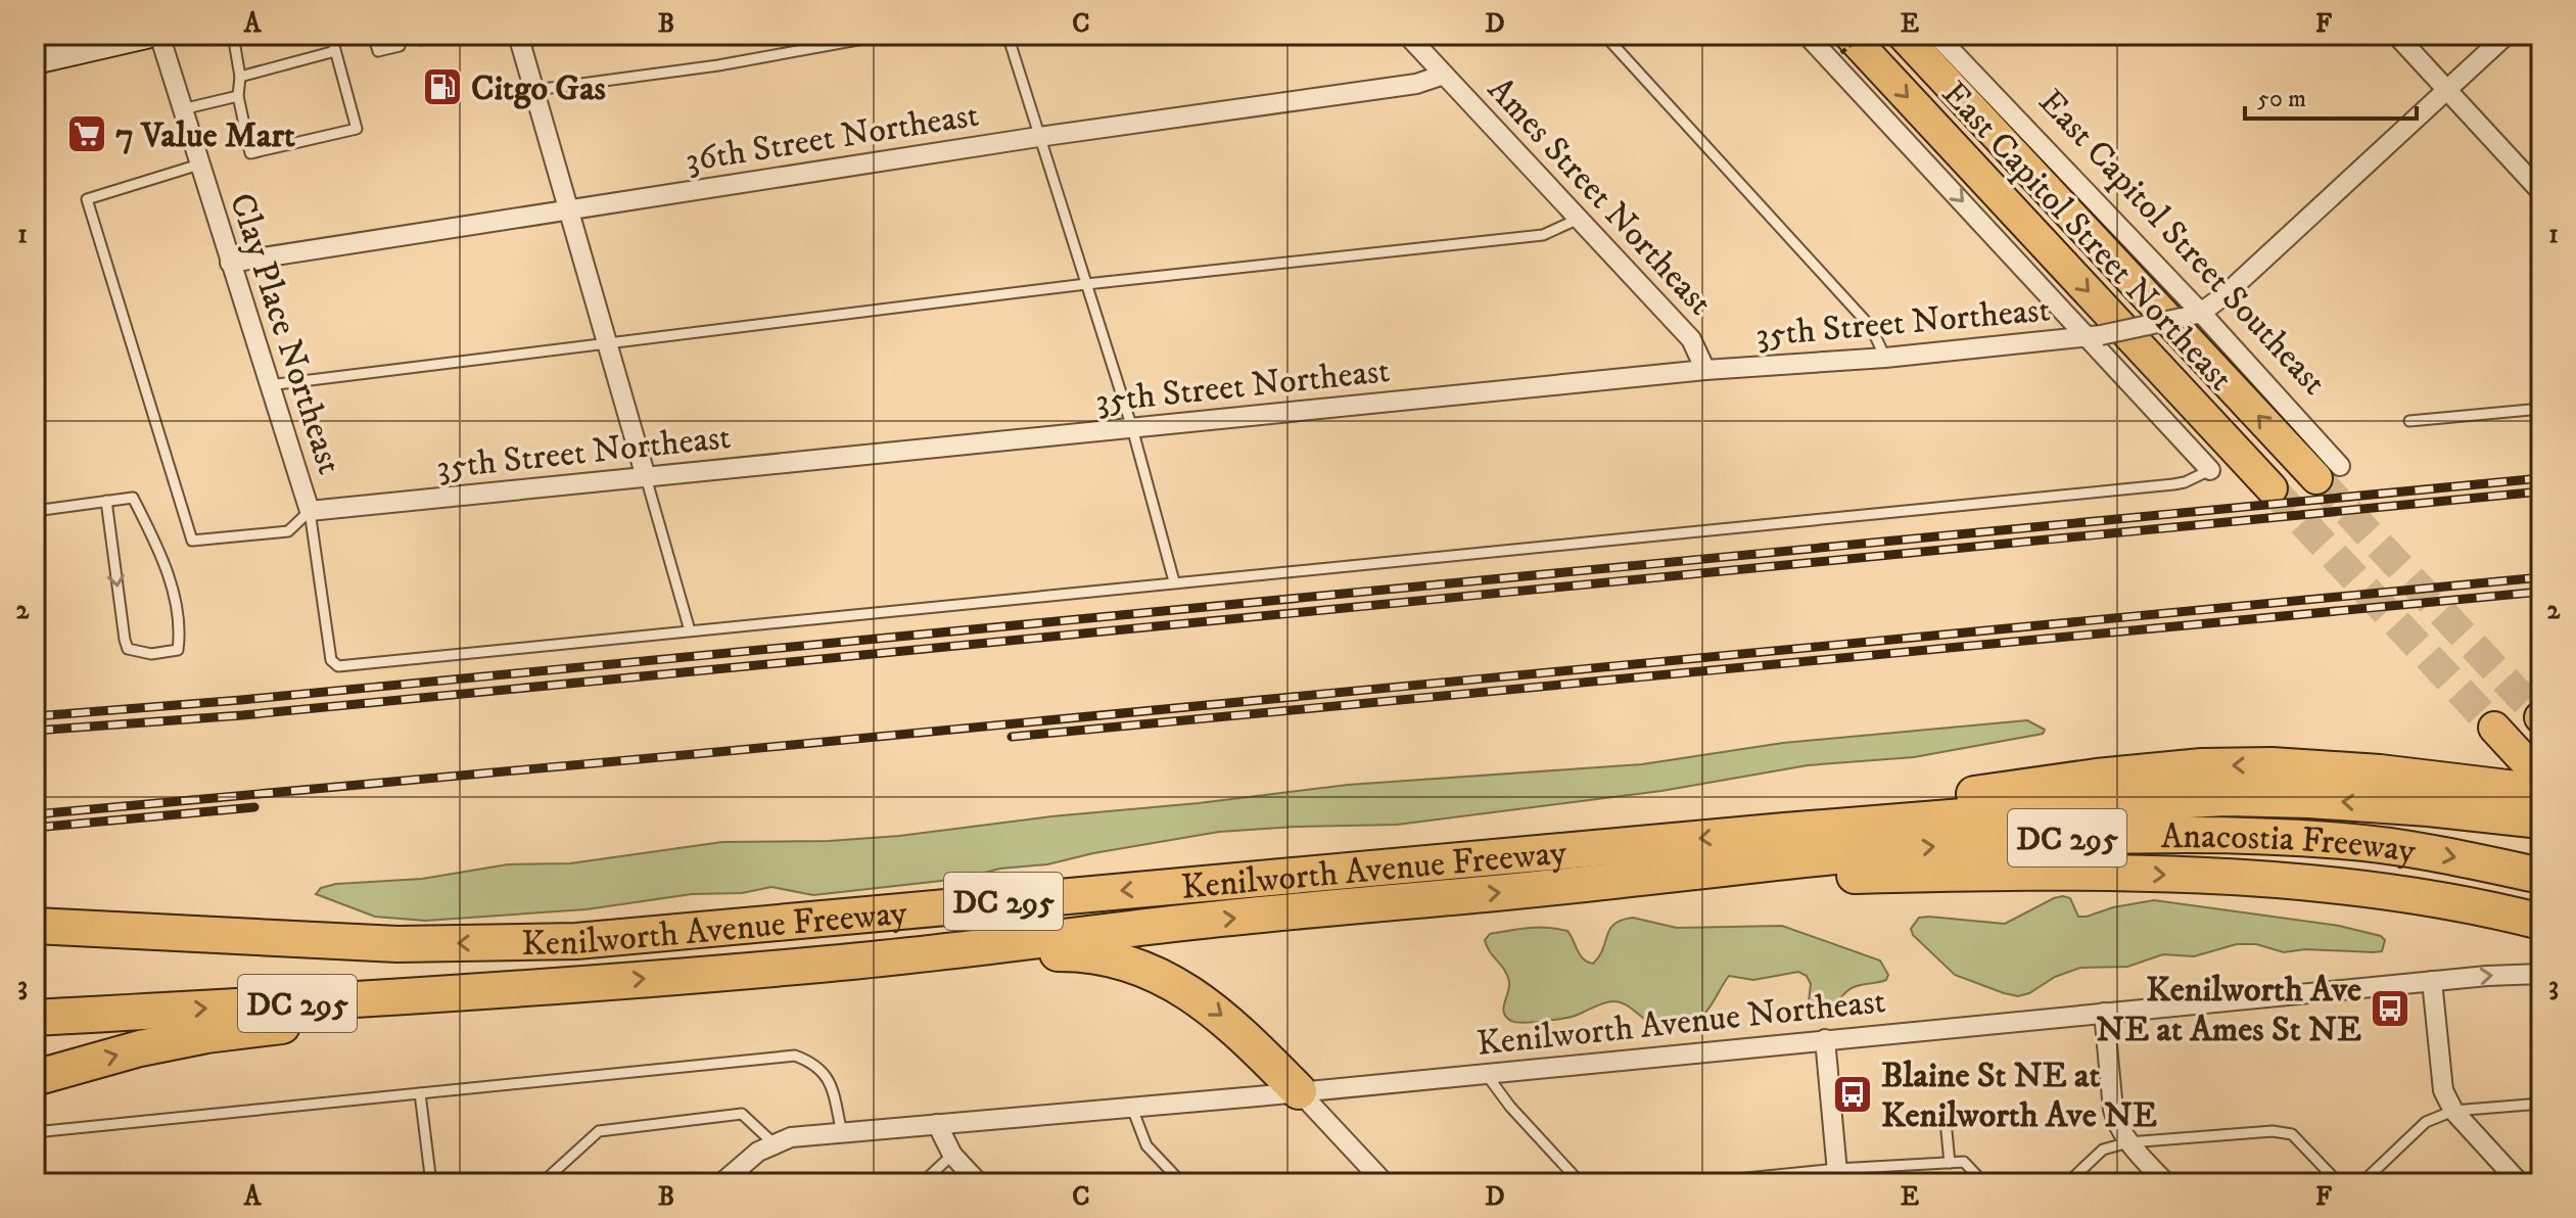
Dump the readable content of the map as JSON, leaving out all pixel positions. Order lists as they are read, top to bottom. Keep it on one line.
{"streets":{"highway":["DC 295","Anacostia Freeway","Kenilworth Avenue Freeway"],"main road":["East Capitol Street Northeast","East Capitol Street Southeast"],"street":["36th Street Northeast","Ames Street Northeast","35th Street Northeast","Clay Place Northeast","Kenilworth Avenue Northeast"]},"crossings":[["36th Street Northeast","Ames Street Northeast"],["36th Street Northeast","Clay Place Northeast"],["Ames Street Northeast","35th Street Northeast"],["East Capitol Street Northeast","35th Street Northeast"],["East Capitol Street Southeast","35th Street Northeast"],["35th Street Northeast","Clay Place Northeast"],["Anacostia Freeway","Kenilworth Avenue Freeway"]],"one_way":["East Capitol Street Northeast","East Capitol Street Southeast"],"places":{"fuel station":["Citgo Gas"],"supermarket":["7 Value Mart"],"bus stop":["Kenilworth Ave NE at Ames St NE","Blaine St NE at Kenilworth Ave NE"]},"scale_bar":"50 m","grid":{"columns":["A","B","C","D","E","F"],"rows":["1","2","3"]}}
